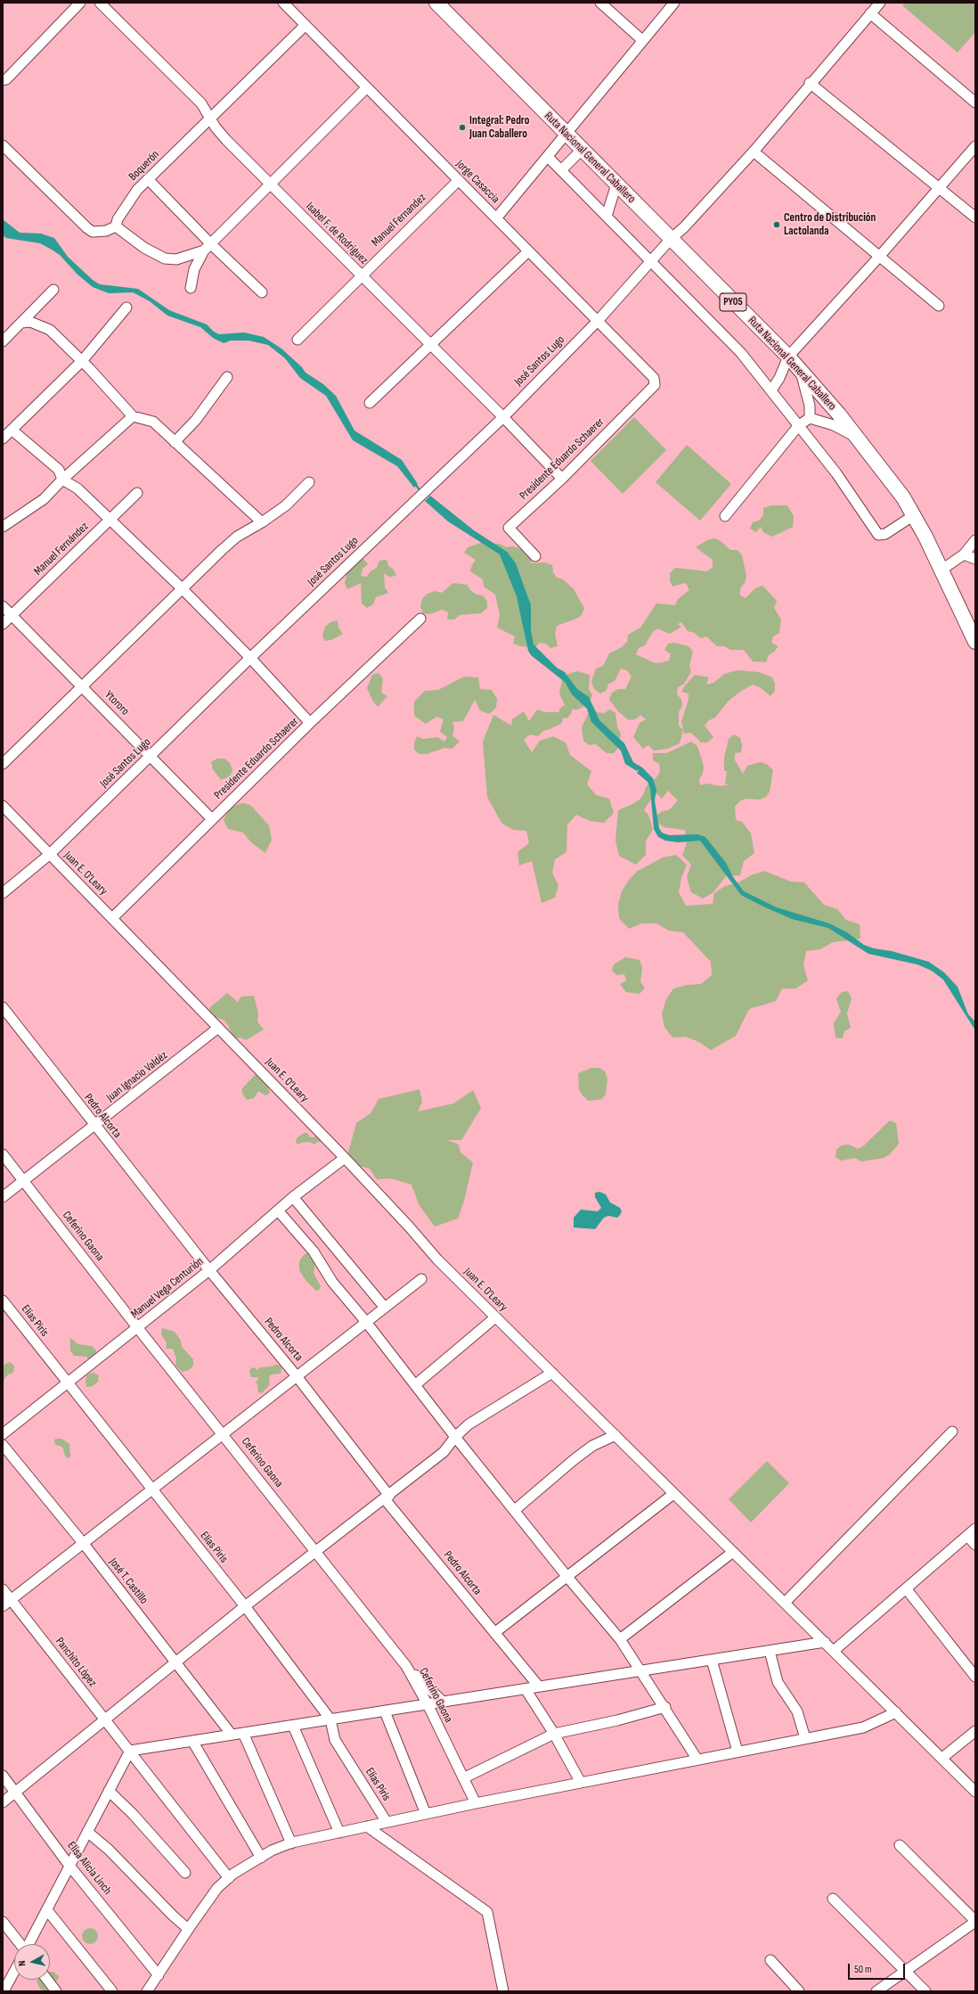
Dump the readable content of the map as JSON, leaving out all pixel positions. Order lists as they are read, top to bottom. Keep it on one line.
{"streets":{"highway":["Ruta Nacional General Caballero","PY05"],"street":["Boquerón","Jorge Casaccia","Manuel Fernandez","Isabel F. de Rodríguez","José Santos Lugo","Presidente Eduardo Schaerer","Manuel Fernández","Ytororo","Juan E. O'Leary","Juan Ignacio Valdéz","Pedro Alcorta","Ceferino Gaona","Manuel Vega Centurión","Elías Piris","José T. Castillo","Panchito López","Elisa Alicia Linch"]},"crossings":[["Ruta Nacional General Caballero","José Santos Lugo"],["Boquerón","Jorge Casaccia"],["Boquerón","Isabel F. de Rodríguez"],["Jorge Casaccia","Manuel Fernandez"],["Jorge Casaccia","José Santos Lugo"],["Jorge Casaccia","Presidente Eduardo Schaerer"],["Manuel Fernandez","Isabel F. de Rodríguez"],["Isabel F. de Rodríguez","José Santos Lugo"],["Isabel F. de Rodríguez","Presidente Eduardo Schaerer"],["José Santos Lugo","Ytororo"],["José Santos Lugo","Juan E. O'Leary"],["Presidente Eduardo Schaerer","Ytororo"],["Presidente Eduardo Schaerer","Juan E. O'Leary"],["Manuel Fernández","Ytororo"],["Juan E. O'Leary","Juan Ignacio Valdéz"],["Juan E. O'Leary","Manuel Vega Centurión"],["Juan Ignacio Valdéz","Pedro Alcorta"],["Juan Ignacio Valdéz","Ceferino Gaona"],["Pedro Alcorta","Manuel Vega Centurión"],["Ceferino Gaona","Manuel Vega Centurión"],["Manuel Vega Centurión","Elías Piris"]],"places":["Integral: Pedro Juan Caballero","Centro de Distribución Lactolanda"],"scale_bar":"50 m","north":"left"}
